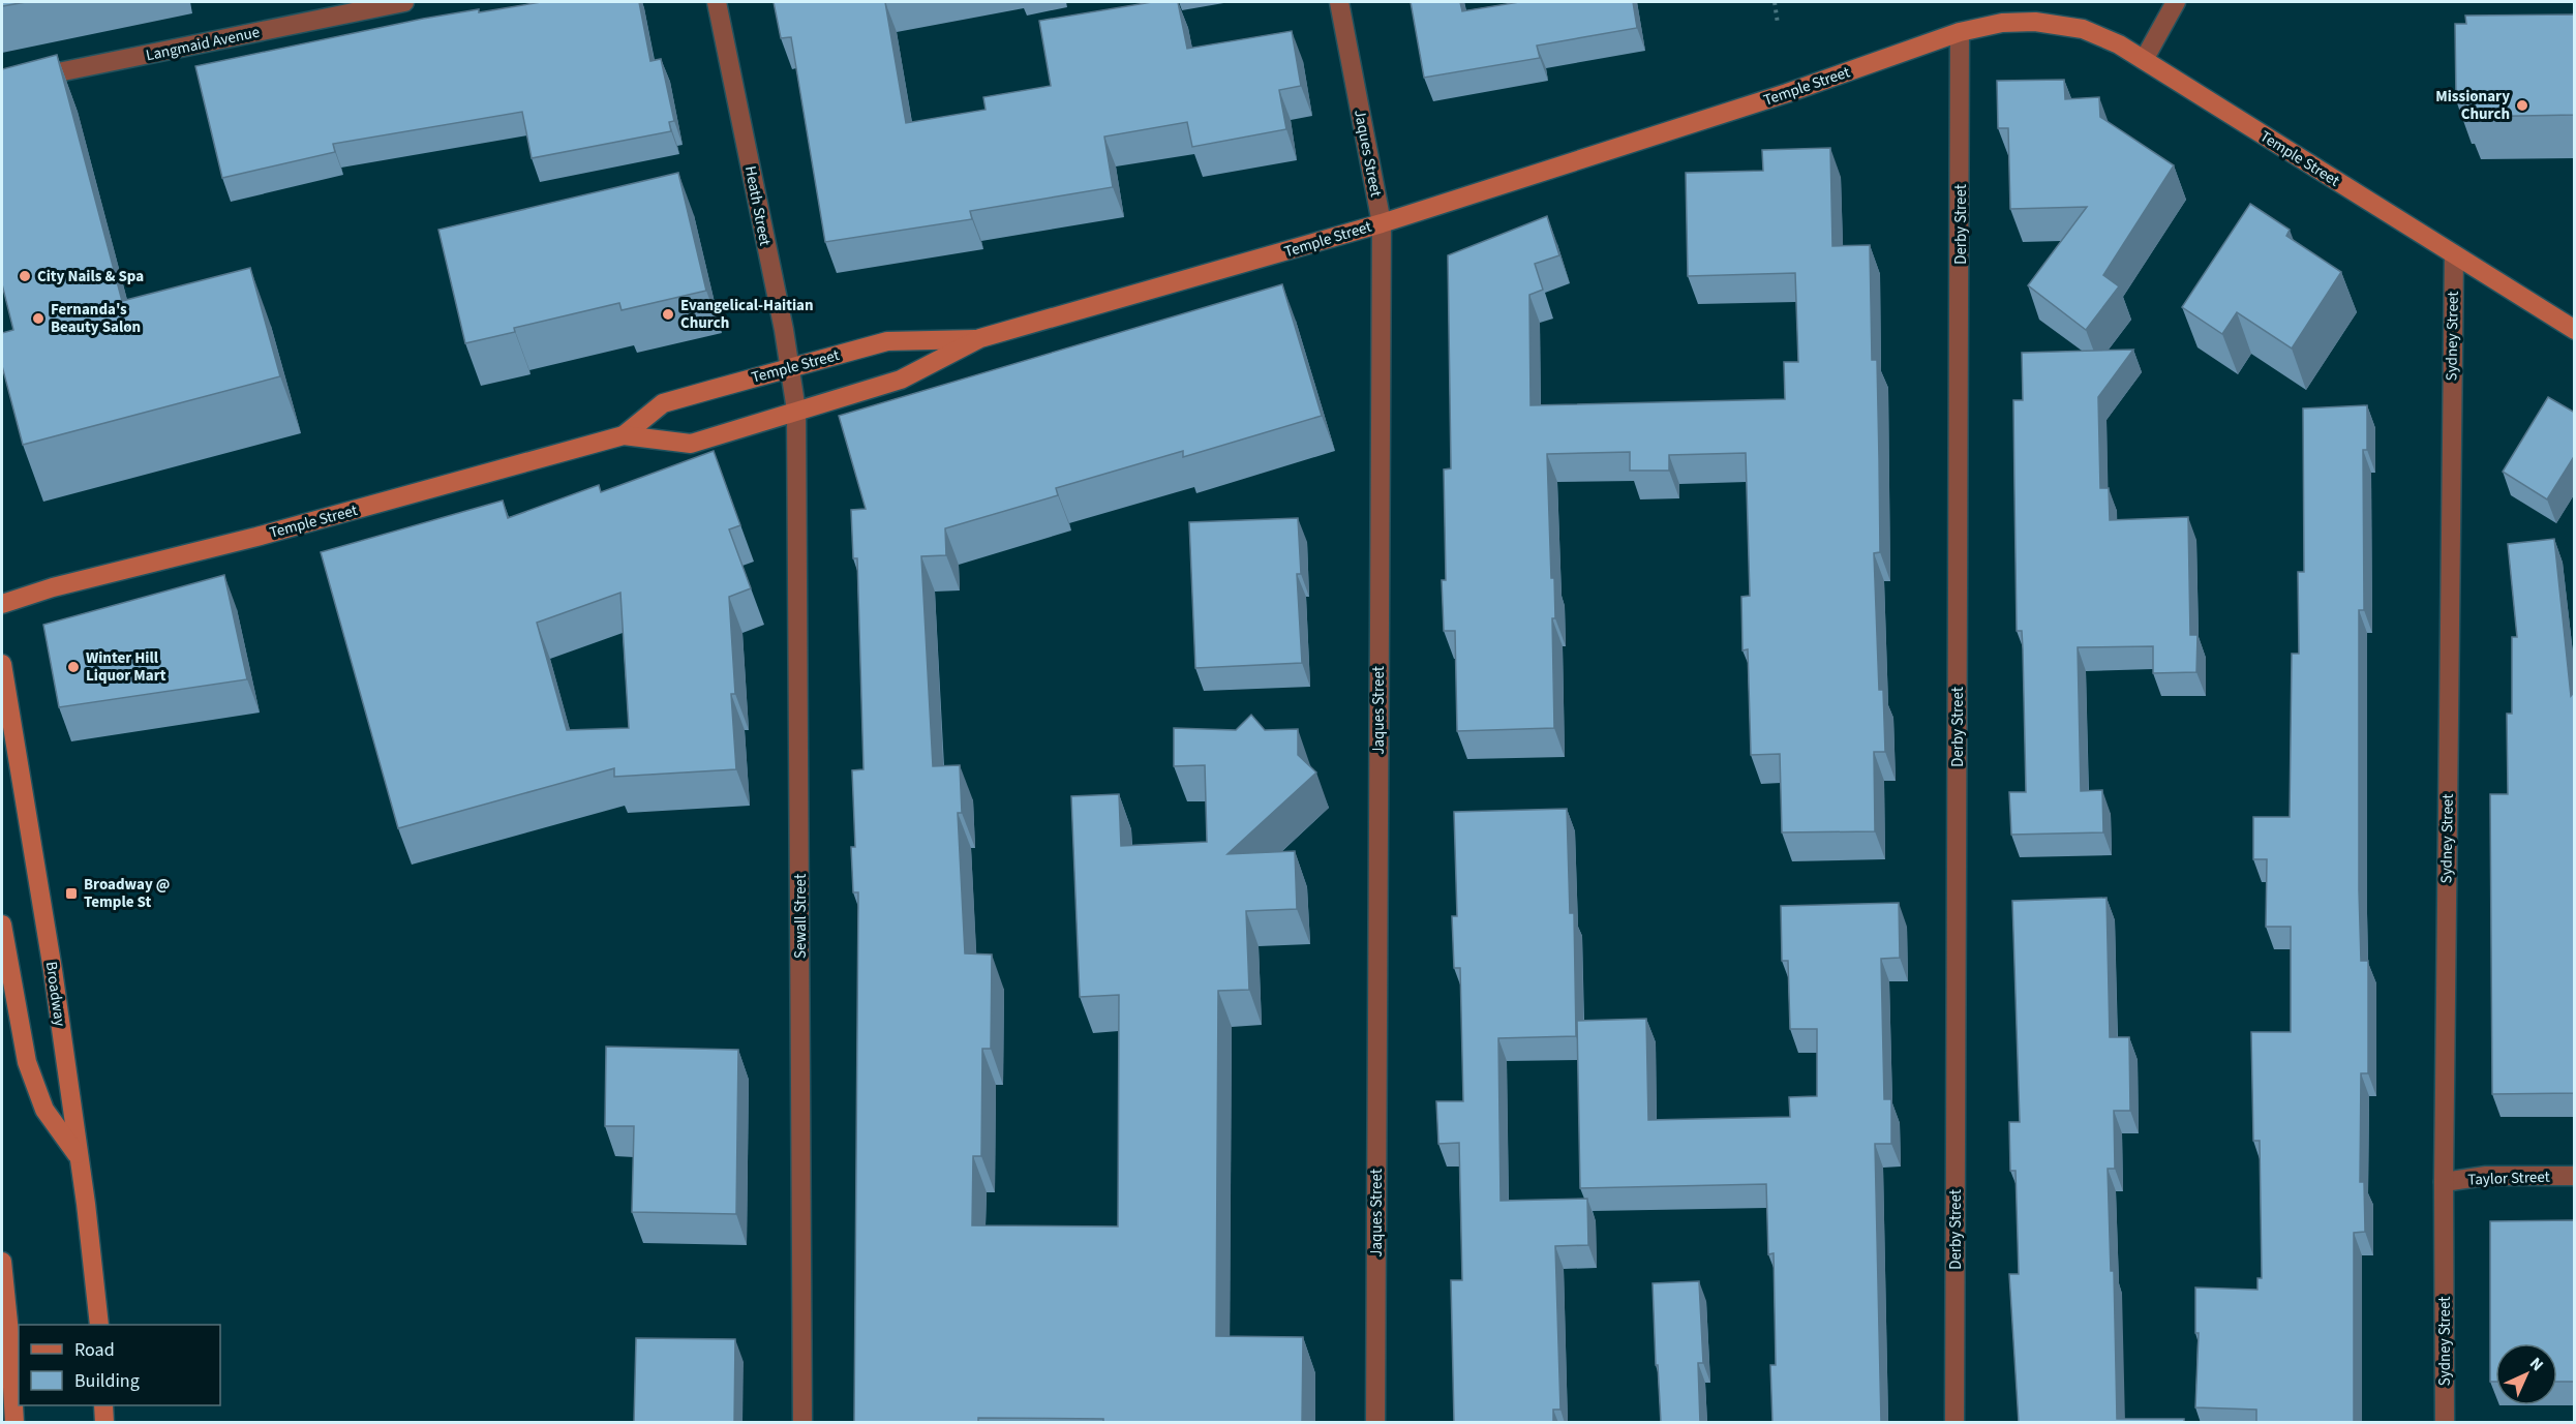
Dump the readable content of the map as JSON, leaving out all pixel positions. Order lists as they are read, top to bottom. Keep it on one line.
{"streets":{"street":["Langmaid Avenue","Temple Street","Jaques Street","Heath Street","Derby Street","Sydney Street","Sewall Street","Broadway","Taylor Street"]},"crossings":[["Temple Street","Jaques Street"],["Temple Street","Heath Street"],["Temple Street","Derby Street"],["Temple Street","Sydney Street"],["Temple Street","Sewall Street"],["Heath Street","Sewall Street"],["Sydney Street","Taylor Street"]],"places":{"other":["Missionary Church","City Nails & Spa","Evangelical-Haitian Church","Fernanda's Beauty Salon","Winter Hill Liquor Mart"],"transit":["Broadway @ Temple St"]},"legend":["Road","Building"],"north":"top right"}
